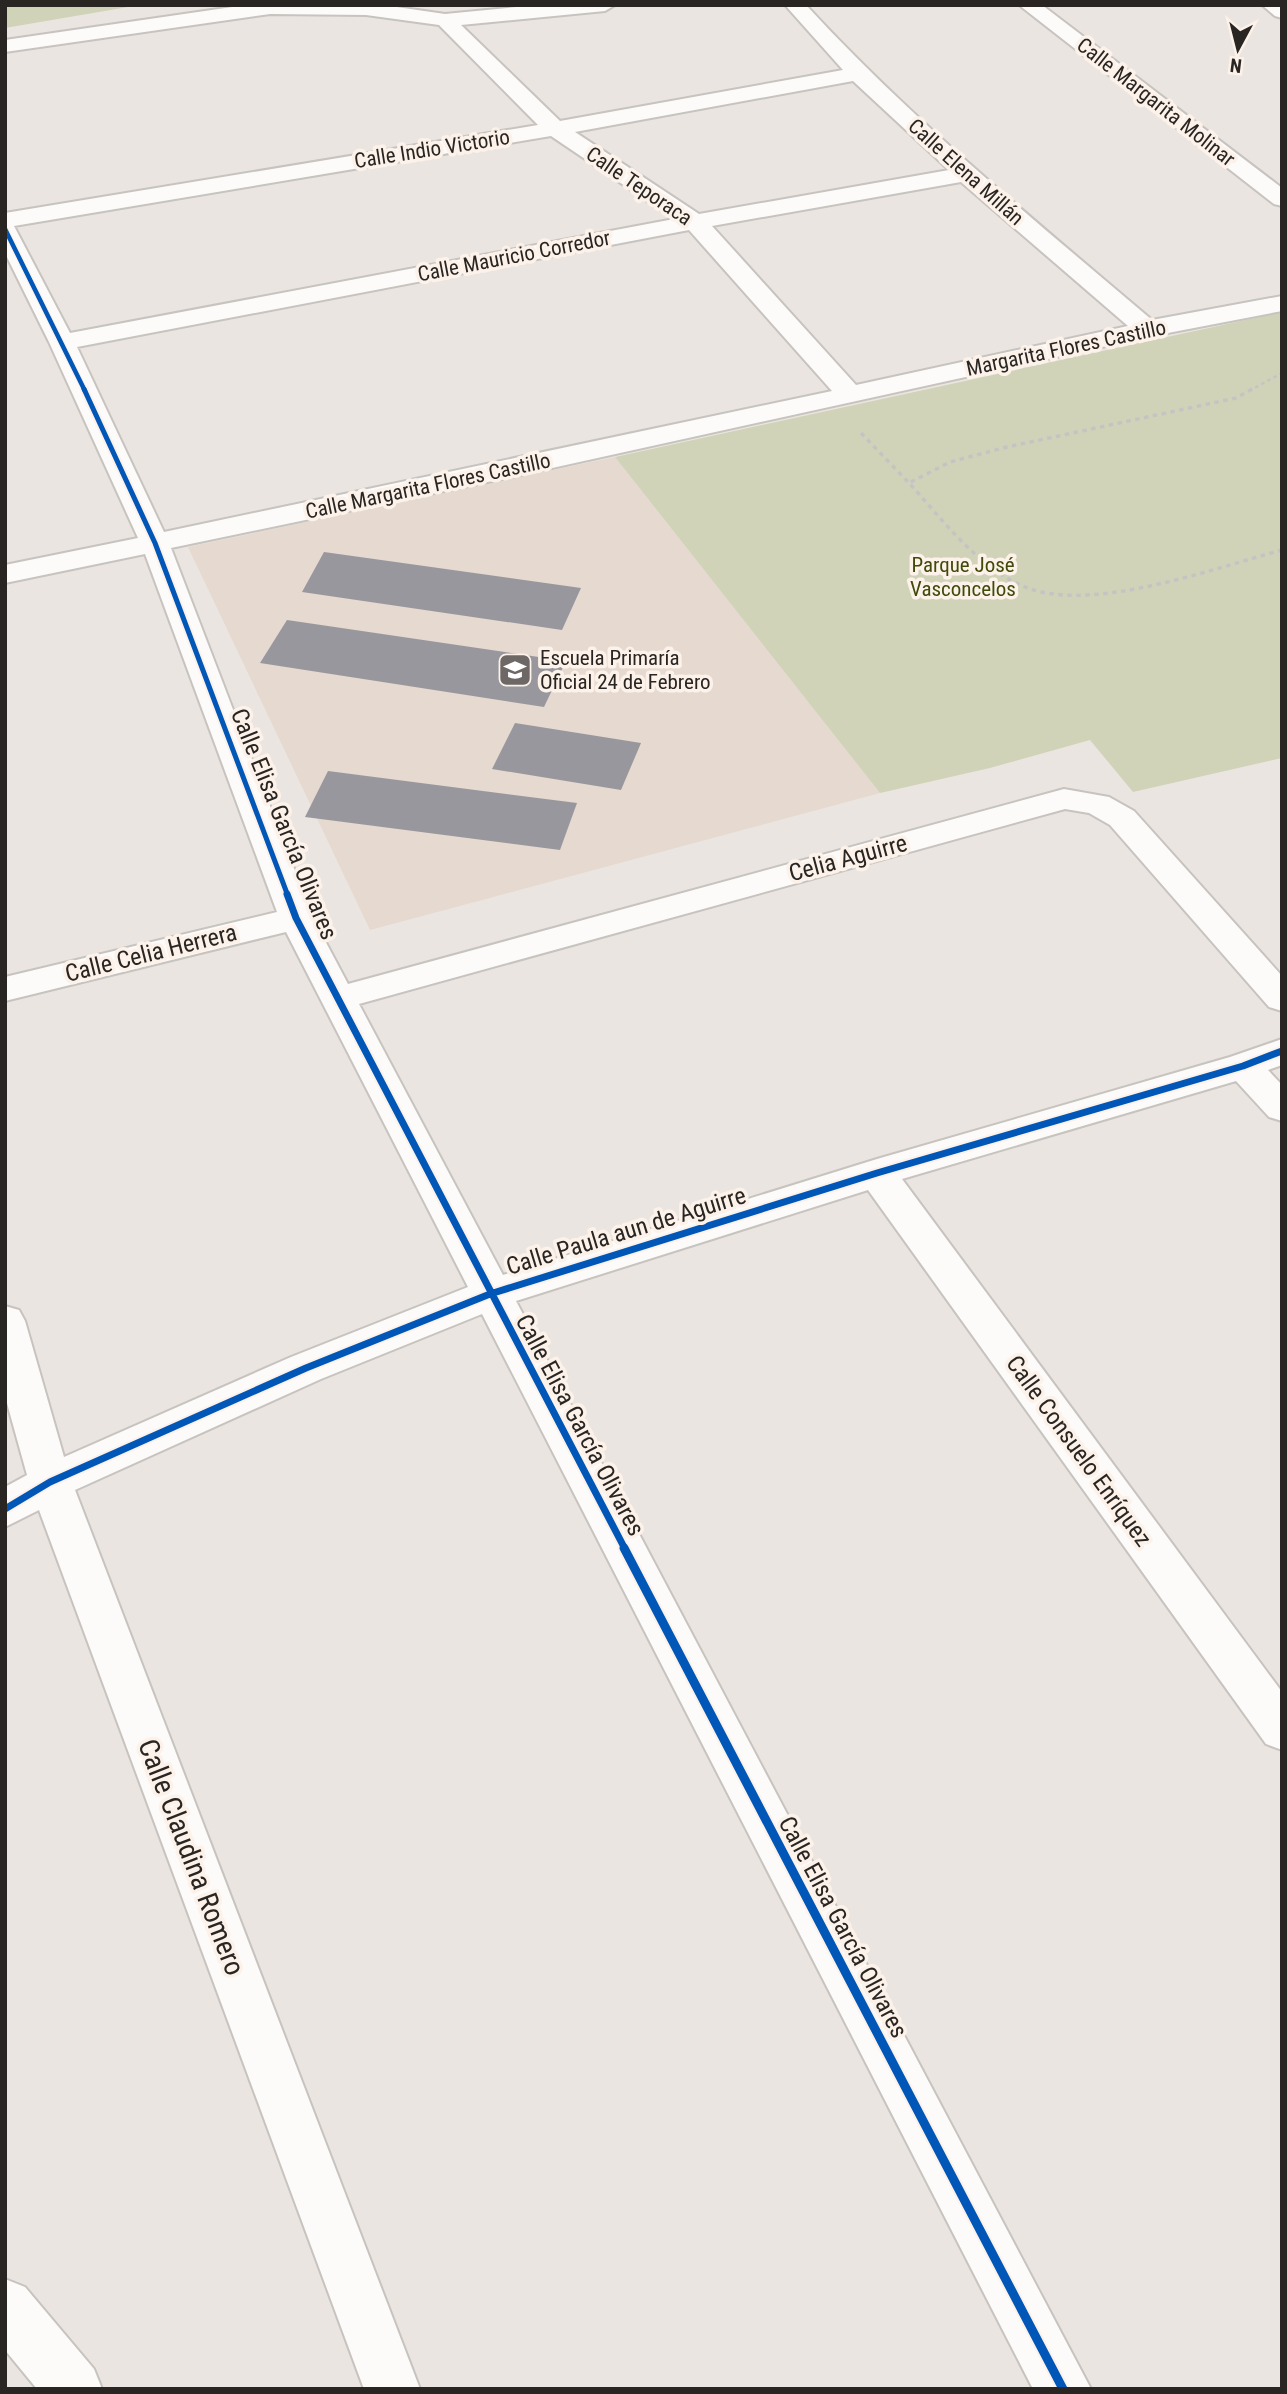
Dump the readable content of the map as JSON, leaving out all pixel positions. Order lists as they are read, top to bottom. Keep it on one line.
{"streets":{"street":["Calle Margarita Molinar","Calle Indio Victorio","Calle Elena Millán","Calle Teporaca","Calle Mauricio Corredor","Margarita Flores Castillo","Calle Margarita Flores Castillo","Calle Elisa García Olivares","Celia Aguirre","Calle Celia Herrera","Calle Paula aun de Aguirre","Calle Consuelo Enríquez","Calle Claudina Romero"]},"crossings":[["Calle Indio Victorio","Calle Elena Millán"],["Calle Indio Victorio","Calle Teporaca"],["Calle Elena Millán","Calle Mauricio Corredor"],["Calle Elena Millán","Margarita Flores Castillo"],["Calle Teporaca","Calle Mauricio Corredor"],["Calle Teporaca","Margarita Flores Castillo"],["Calle Teporaca","Calle Margarita Flores Castillo"],["Calle Mauricio Corredor","Calle Elisa García Olivares"],["Margarita Flores Castillo","Calle Margarita Flores Castillo"],["Calle Margarita Flores Castillo","Calle Elisa García Olivares"],["Calle Elisa García Olivares","Celia Aguirre"],["Calle Elisa García Olivares","Calle Celia Herrera"],["Calle Elisa García Olivares","Calle Paula aun de Aguirre"],["Calle Paula aun de Aguirre","Calle Consuelo Enríquez"],["Calle Paula aun de Aguirre","Calle Claudina Romero"]],"parks":["Parque José Vasconcelos"],"places":{"school or university":["Escuela Primaría Oficial 24 de Febrero"]},"north":"bottom"}
